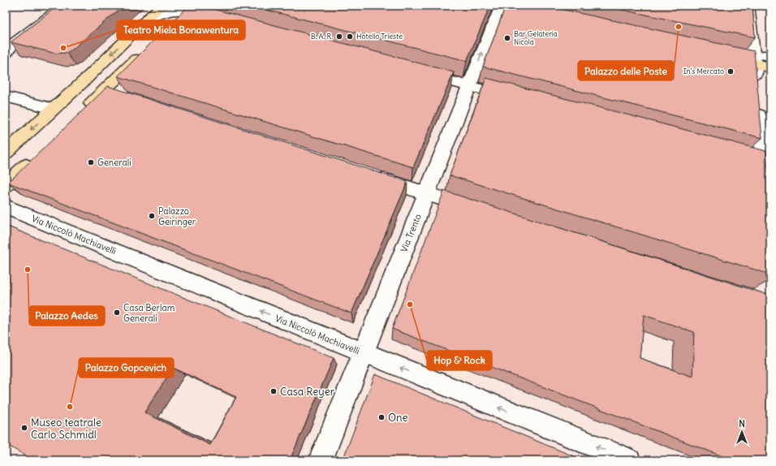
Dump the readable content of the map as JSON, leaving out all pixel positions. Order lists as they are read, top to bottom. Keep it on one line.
{"streets":{"street":["Via Trento","Via Niccolò Machiavelli"]},"crossings":[["Via Trento","Via Niccolò Machiavelli"]],"one_way":["Via Niccolò Machiavelli"],"places":["Palazzo delle Poste","B. A. R.","Hotello Trieste","Bar Gelateria Nicola","Teatro Miela Bonawentura","In's Mercato","Generali","Palazzo Geiringer","Palazzo Aedes","Hop & Rock","Casa Berlam Generali","Casa Reyer","Palazzo Gopcevich","One","Museo teatrale Carlo Schmidl"],"north":"top"}
